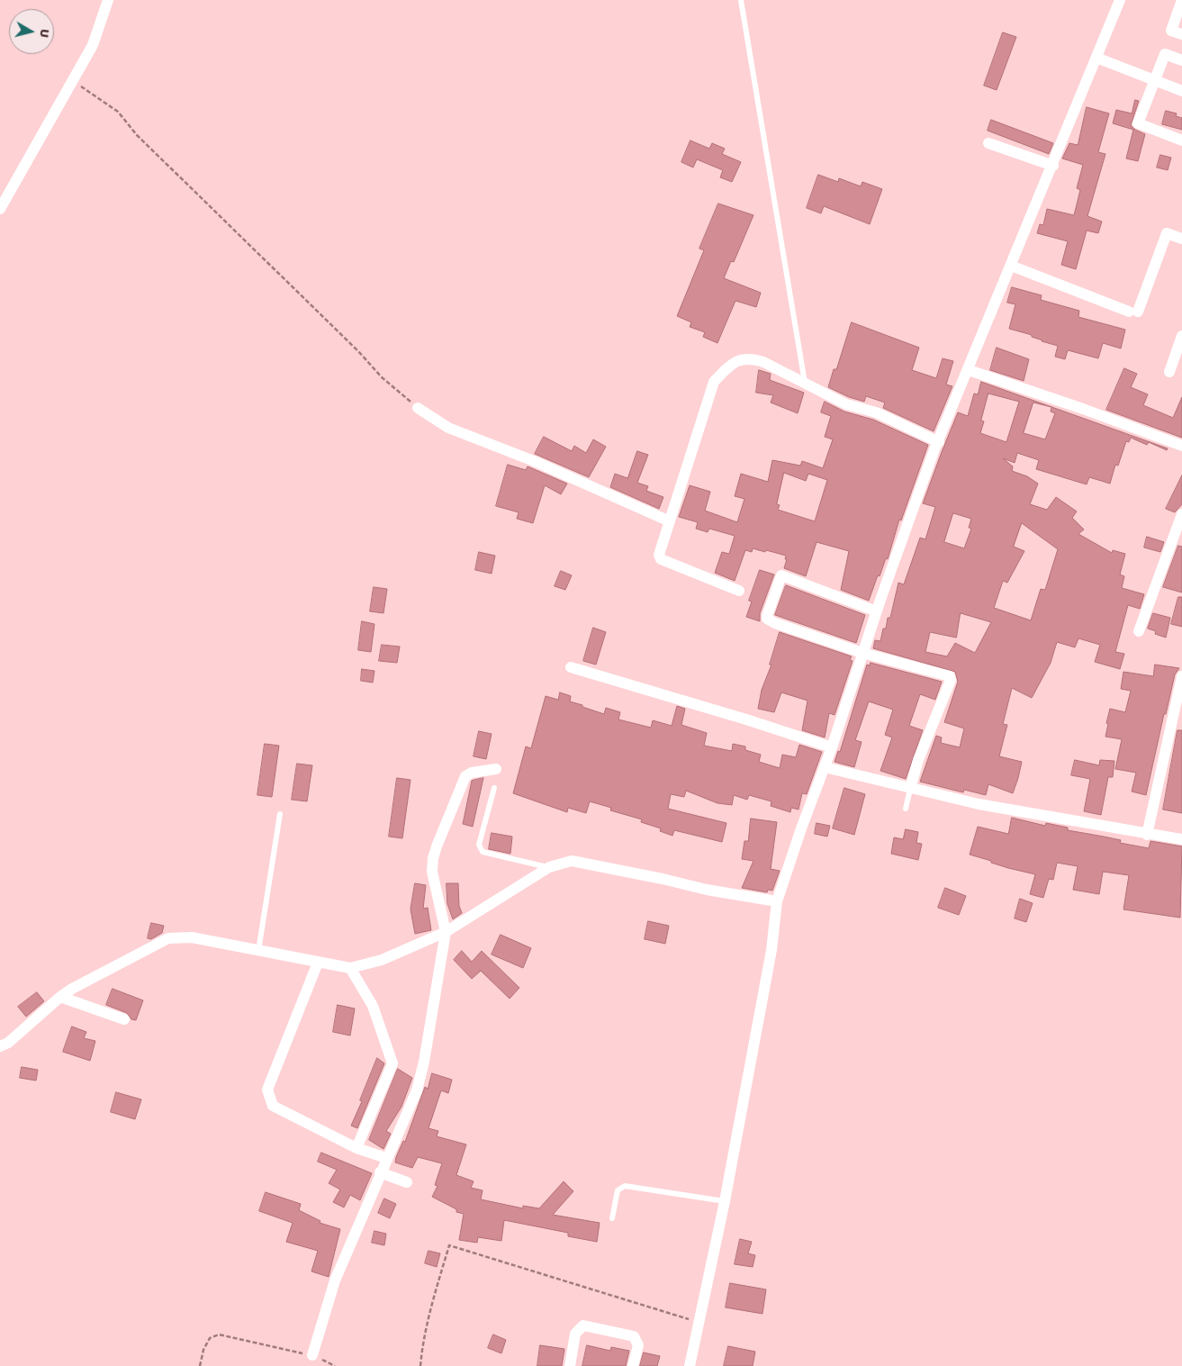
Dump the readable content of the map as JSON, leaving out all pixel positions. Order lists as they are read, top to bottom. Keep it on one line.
{"north":"right"}
